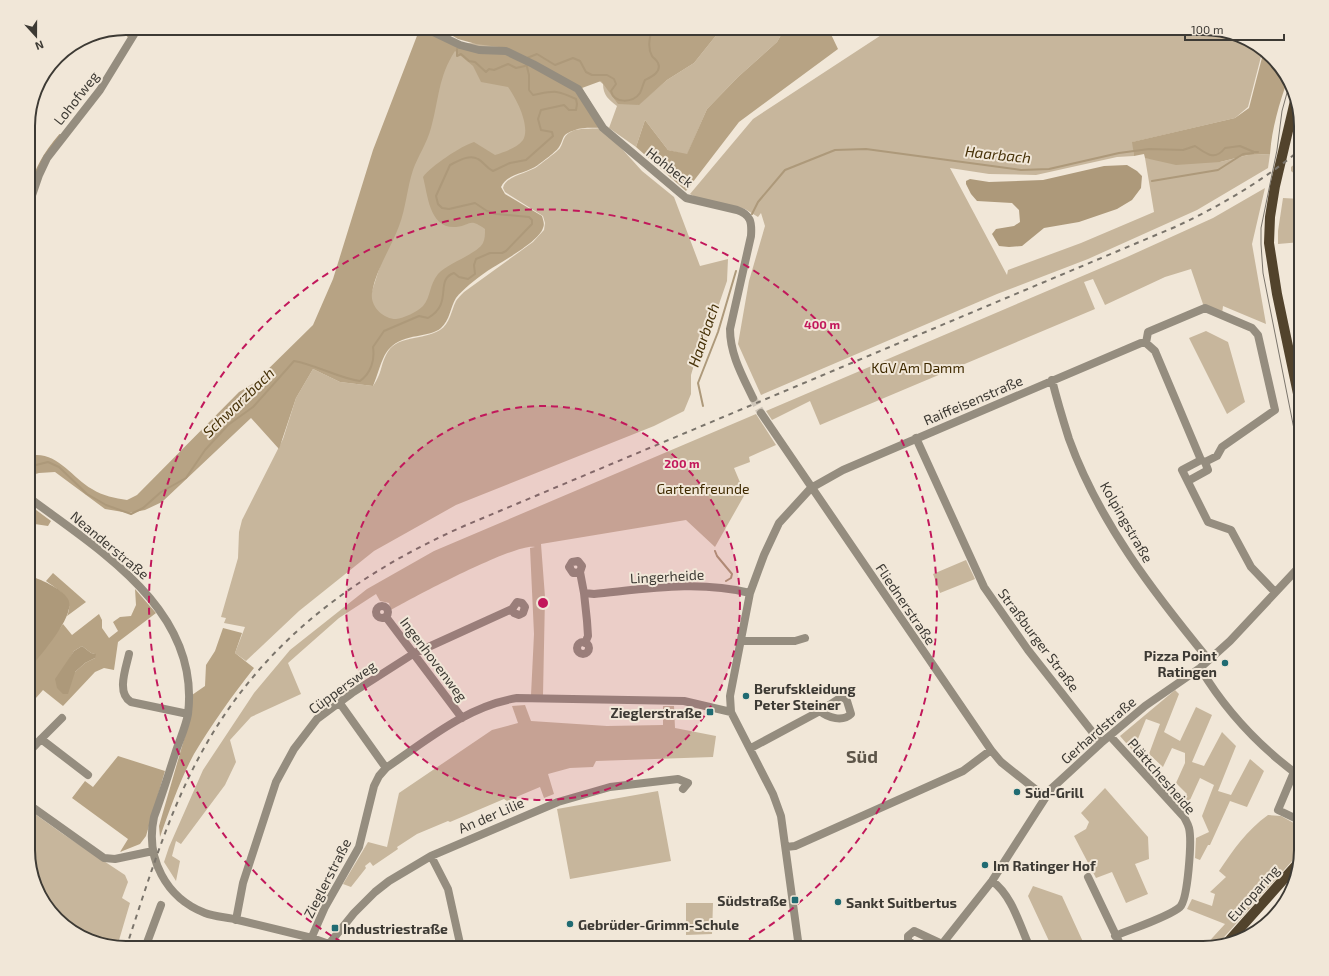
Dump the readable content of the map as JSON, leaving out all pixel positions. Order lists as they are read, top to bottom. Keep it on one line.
{"streets":{"main road":["Europaring"],"street":["Lohofweg","Hohbeck","Raiffeisenstraße","Kolpingstraße","Neanderstraße","Lingerheide","Fliednerstraße","Straßburger Straße","Ingenhovenweg","Cüppersweg","Gerhardstraße","Plättchesheide","An der Lilie","Zieglerstraße"]},"crossings":[["Raiffeisenstraße","Kolpingstraße"],["Raiffeisenstraße","Lingerheide"],["Raiffeisenstraße","Fliednerstraße"],["Raiffeisenstraße","Straßburger Straße"],["Raiffeisenstraße","Zieglerstraße"],["Kolpingstraße","Gerhardstraße"],["Fliednerstraße","Gerhardstraße"],["Straßburger Straße","Gerhardstraße"],["Ingenhovenweg","Cüppersweg"],["Ingenhovenweg","Zieglerstraße"],["Gerhardstraße","Plättchesheide"]],"districts":["Süd"],"water":["Haarbach","Schwarzbach"],"parks":["KGV Am Damm","Gartenfreunde"],"places":{"other":["Pizza Point Ratingen","Berufskleidung Peter Steiner","Süd-Grill","Im Ratinger Hof","Sankt Suitbertus","Gebrüder-Grimm-Schule"],"transit":["Zieglerstraße","Südstraße","Industriestraße"]},"scale_bar":"100 m","north":"bottom","rings":["400 m","200 m"]}
